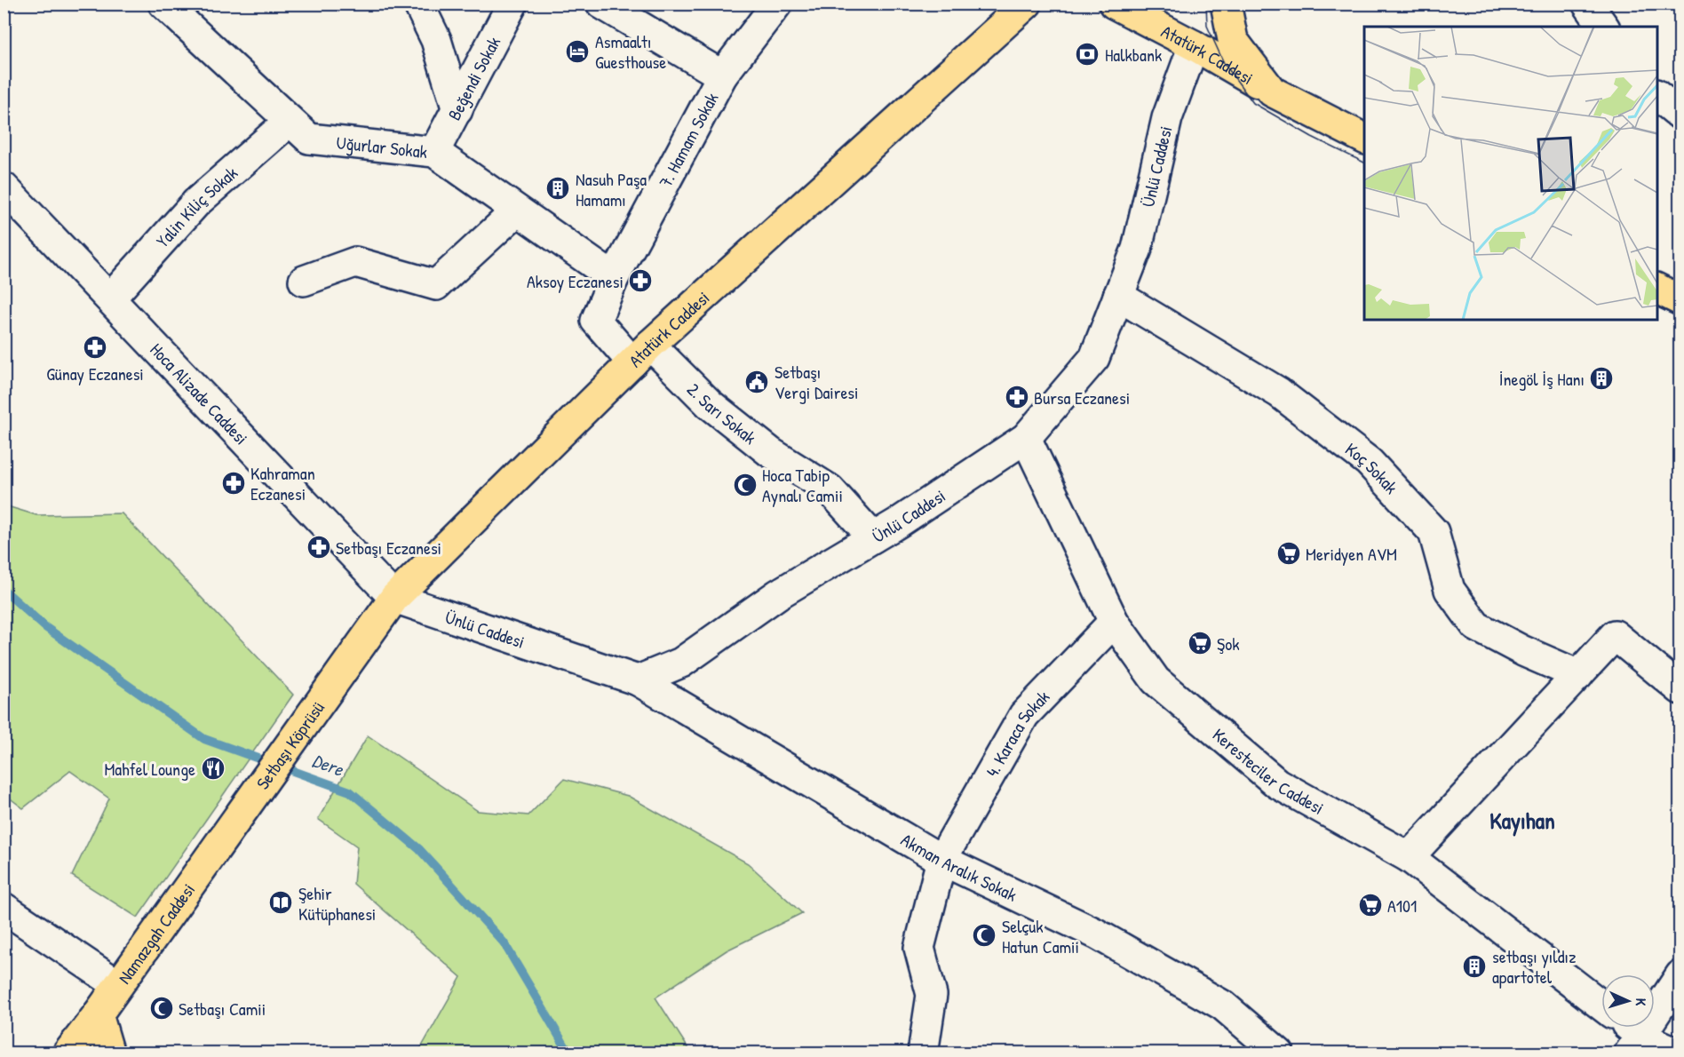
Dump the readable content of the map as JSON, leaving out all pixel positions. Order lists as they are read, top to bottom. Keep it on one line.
{"streets":{"main road":["Atatürk Caddesi","Setbaşı Köprüsü","Namazgah Caddesi"],"street":["Beğendi Sokak","7. Hamam Sokak","Uğurlar Sokak","Ünlü Caddesi","Yalin Kiliç Sokak","Hoca Alizade Caddesi","2. Sarı Sokak","Koç Sokak","4. Karaca Sokak","Keresteciler Caddesi","Akman Aralık Sokak"]},"crossings":[["Atatürk Caddesi","7. Hamam Sokak"],["Atatürk Caddesi","Ünlü Caddesi"],["Atatürk Caddesi","Hoca Alizade Caddesi"],["Atatürk Caddesi","2. Sarı Sokak"],["Atatürk Caddesi","Setbaşı Köprüsü"],["Beğendi Sokak","Uğurlar Sokak"],["7. Hamam Sokak","Uğurlar Sokak"],["7. Hamam Sokak","2. Sarı Sokak"],["Uğurlar Sokak","Yalin Kiliç Sokak"],["Ünlü Caddesi","Hoca Alizade Caddesi"],["Ünlü Caddesi","2. Sarı Sokak"],["Ünlü Caddesi","Koç Sokak"],["Ünlü Caddesi","Keresteciler Caddesi"],["Ünlü Caddesi","Akman Aralık Sokak"],["Yalin Kiliç Sokak","Hoca Alizade Caddesi"],["4. Karaca Sokak","Keresteciler Caddesi"],["4. Karaca Sokak","Akman Aralık Sokak"],["Setbaşı Köprüsü","Namazgah Caddesi"]],"districts":["Kayıhan"],"water":["Dere"],"places":{"hotel":["Asmaaltı Guesthouse"],"bank":["Halkbank"],"building":["Nasuh Paşa Hamamı","İnegöl İş Hanı","setbaşı yıldız apartotel"],"pharmacy":["Aksoy Eczanesi","Günay Eczanesi","Bursa Eczanesi","Kahraman Eczanesi","Setbaşı Eczanesi"],"public building":["Setbaşı Vergi Dairesi"],"mosque":["Hoca Tabip Aynalı Camii","Selçuk Hatun Camii","Setbaşı Camii"],"supermarket":["Meridyen AVM","Şok","A101"],"restaurant":["Mahfel Lounge"],"library":["Şehir Kütüphanesi"]},"north":"right"}
